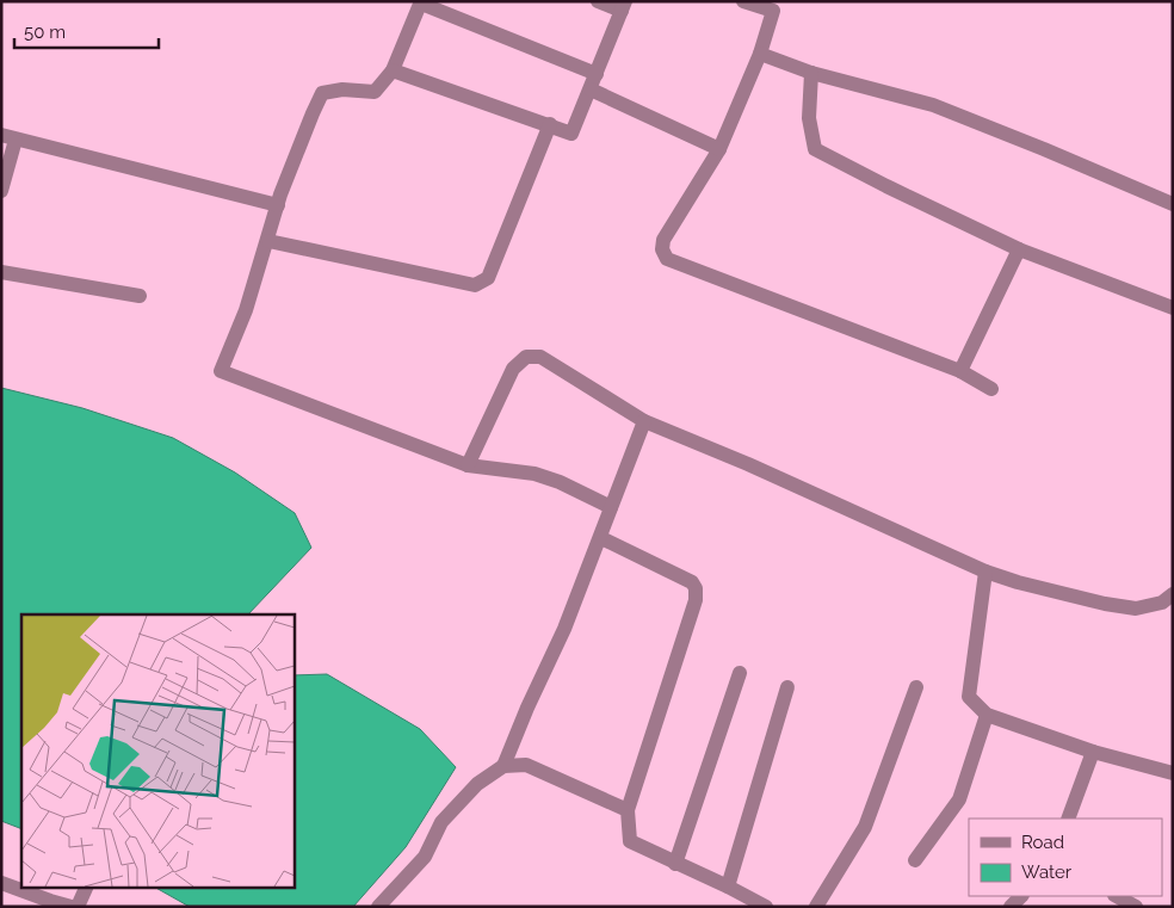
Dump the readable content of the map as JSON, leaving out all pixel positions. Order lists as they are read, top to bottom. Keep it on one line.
{"legend":["Road","Water"],"scale_bar":"50 m"}
